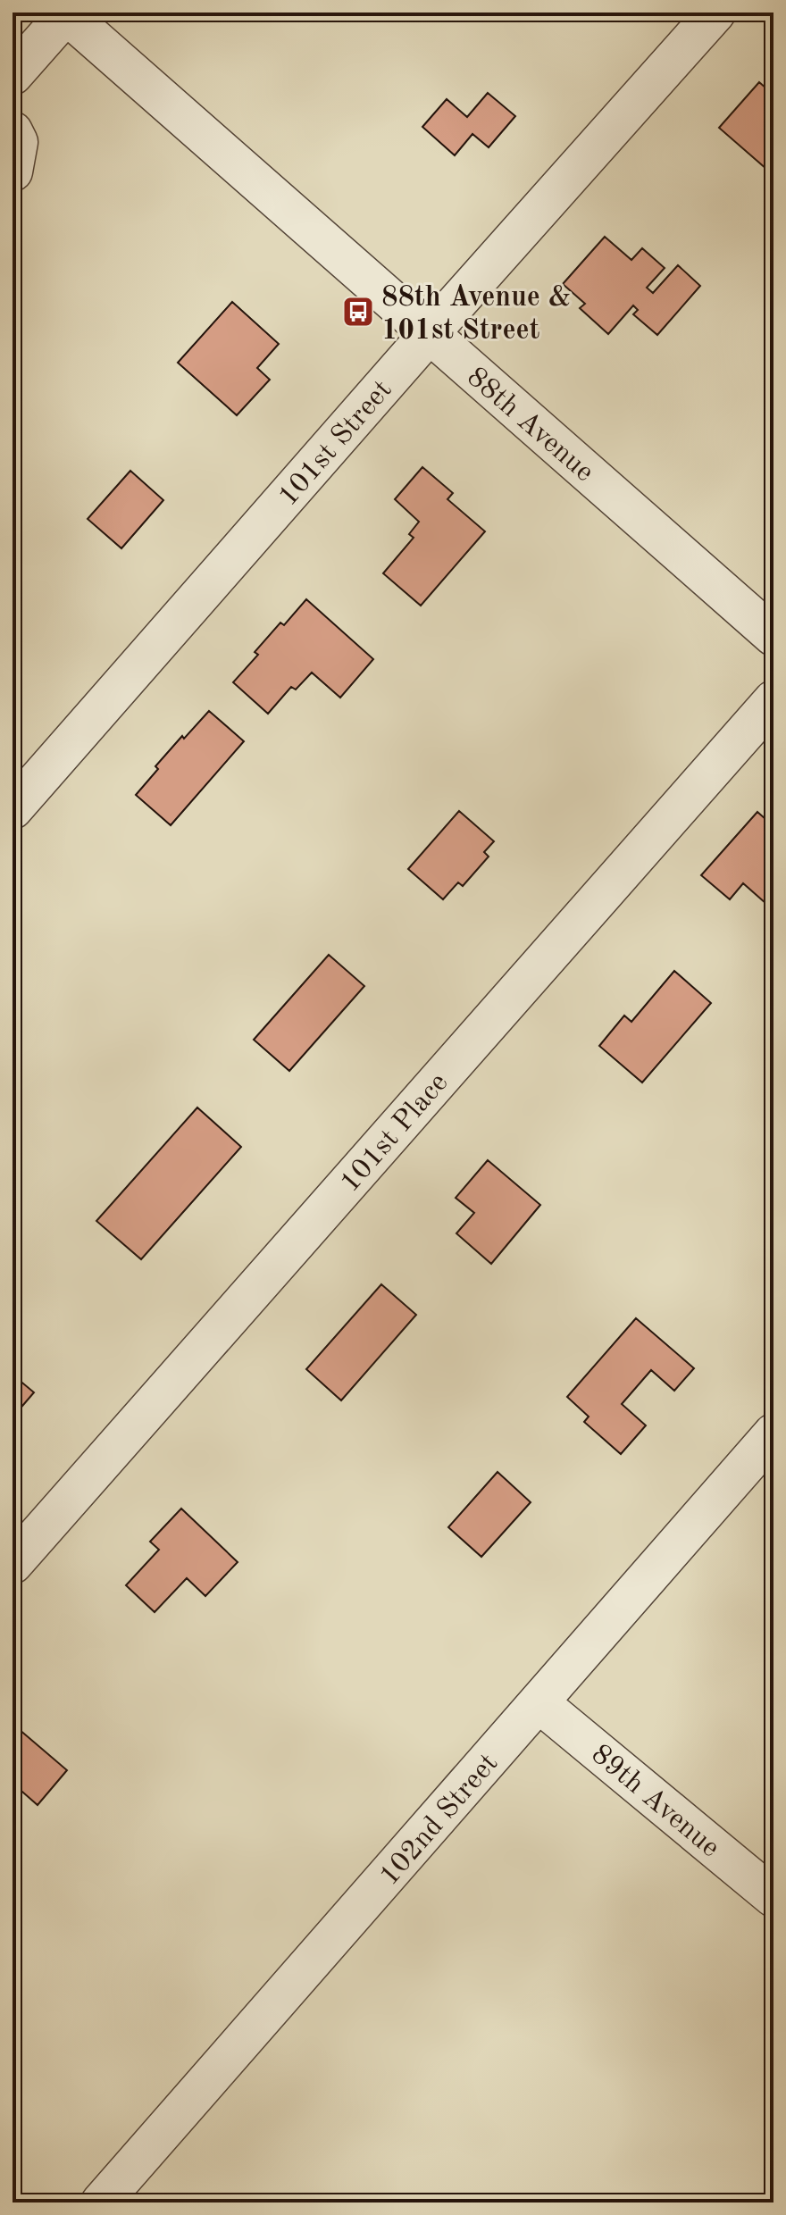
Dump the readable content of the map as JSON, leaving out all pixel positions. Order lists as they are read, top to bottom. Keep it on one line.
{"streets":{"street":["88th Avenue","101st Street","101st Place","89th Avenue","102nd Street"]},"crossings":[["88th Avenue","101st Street"],["89th Avenue","102nd Street"]],"places":{"bus stop":["88th Avenue & 101st Street"]}}
